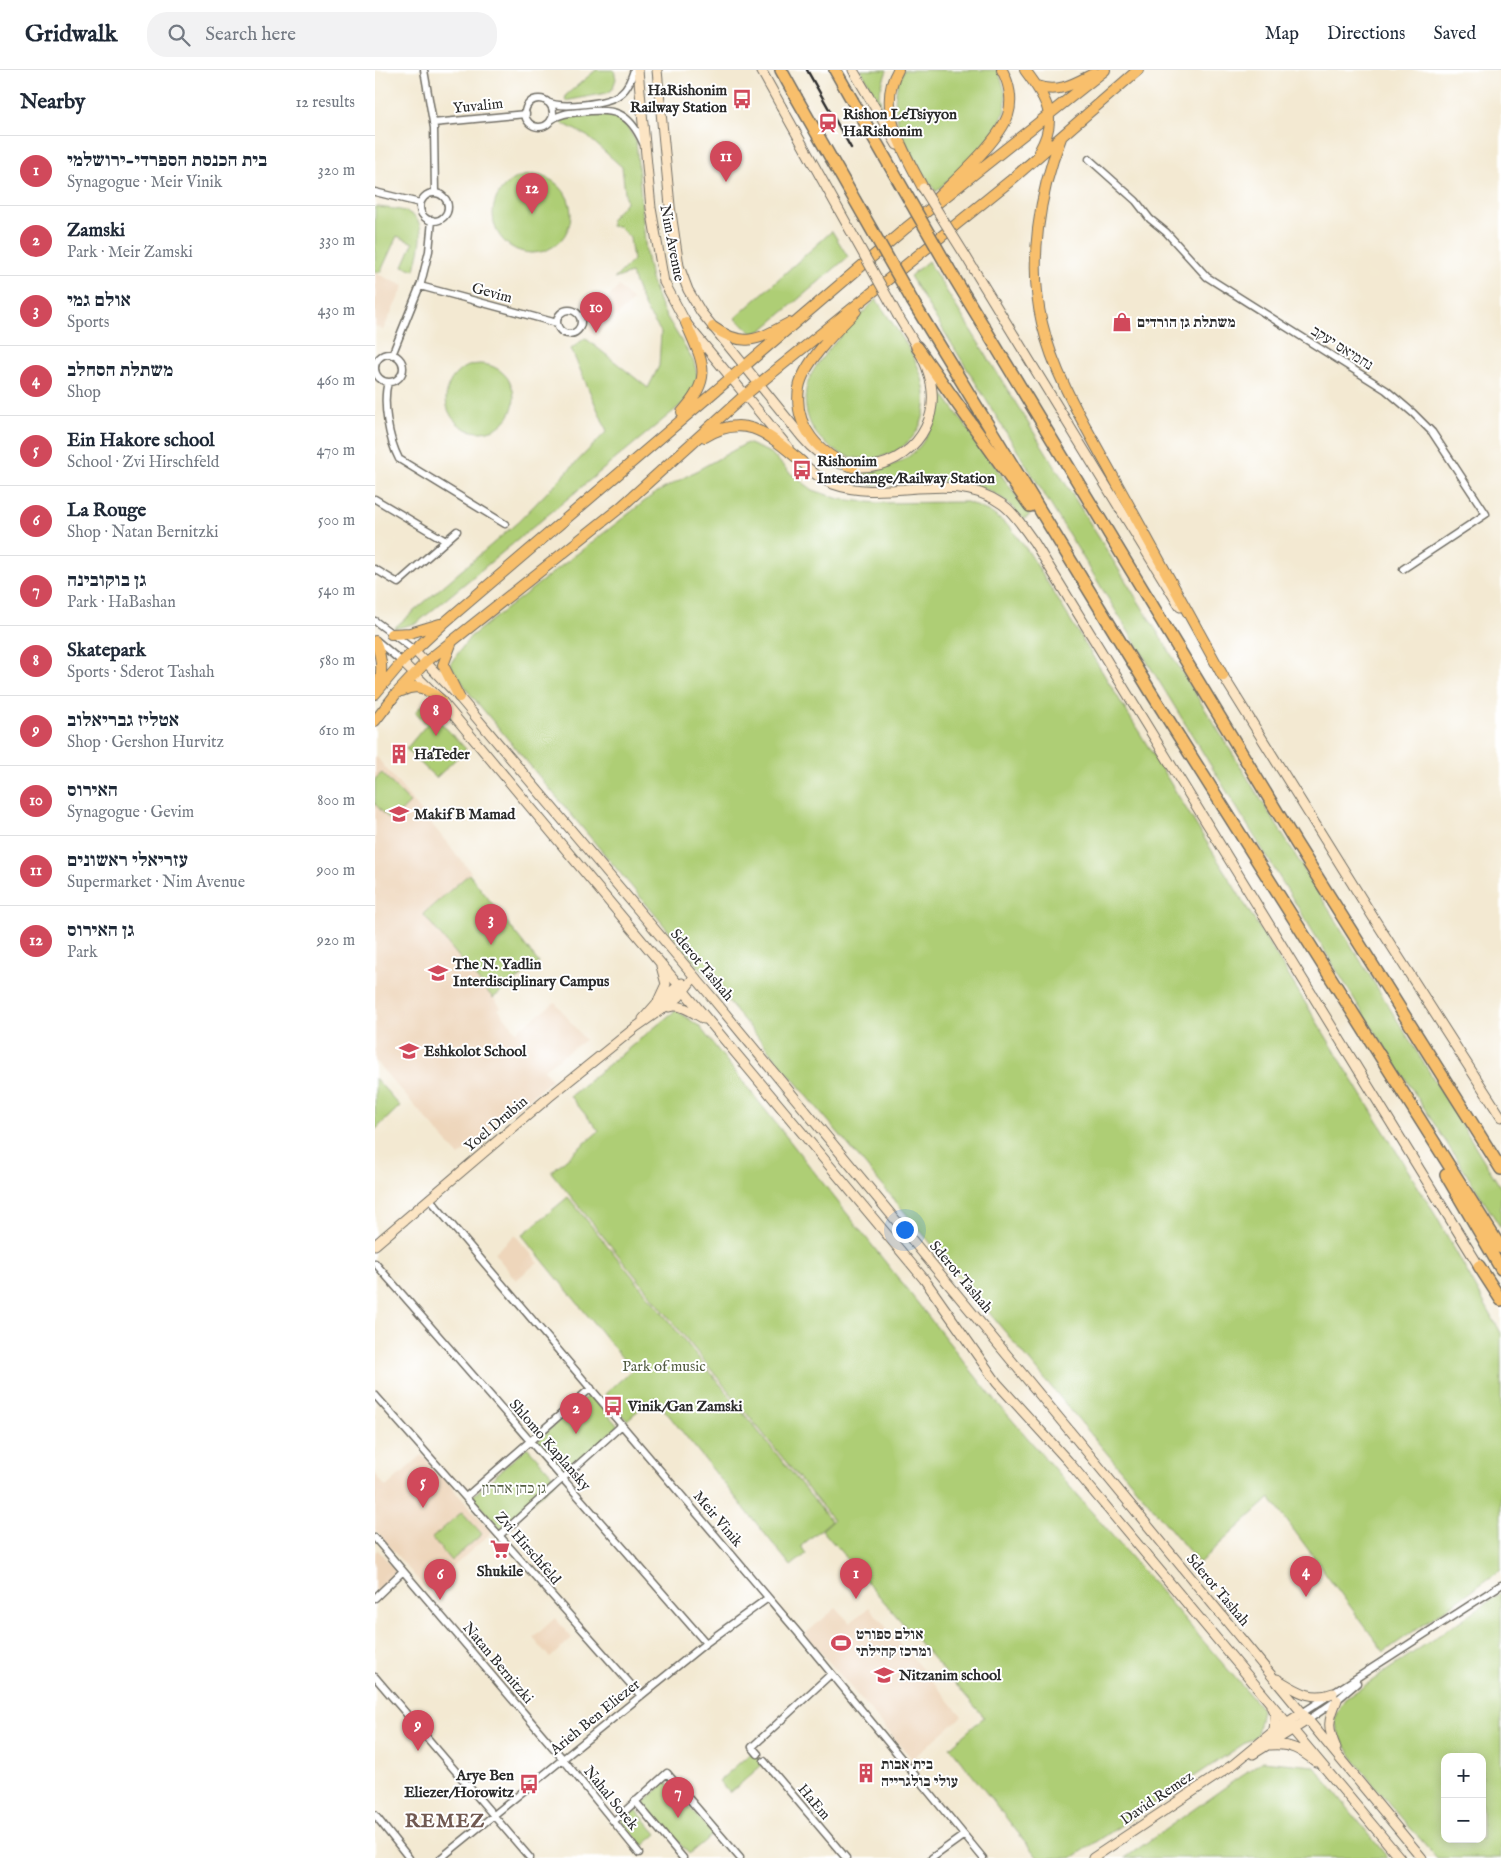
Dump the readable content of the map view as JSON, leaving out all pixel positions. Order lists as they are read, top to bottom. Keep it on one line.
{"streets":{"main road":["Nim Avenue","Sderot Tashah","Yoel Drubin","David Remez"],"street":["Yuvalim","Gevim","נחמיאס יעקב","Shlomo Kaplansky","Meir Vinik","Zvi Hirschfeld","Natan Bernitzki","Arieh Ben Eliezer","Nahal Sorek","HaEm"]},"crossings":[["Sderot Tashah","Yoel Drubin"],["Sderot Tashah","David Remez"],["Yoel Drubin","Meir Vinik"],["Shlomo Kaplansky","Arieh Ben Eliezer"],["Meir Vinik","Arieh Ben Eliezer"],["Zvi Hirschfeld","Arieh Ben Eliezer"],["Natan Bernitzki","Arieh Ben Eliezer"],["Natan Bernitzki","Nahal Sorek"],["Arieh Ben Eliezer","Nahal Sorek"]],"districts":["REMEZ"],"parks":["Park of music","גן כהן אהרון"],"places":{"bus stop":["HaRishonim Railway Station","Rishonim Interchange/Railway Station","Vinik/Gan Zamski","Arye Ben Eliezer/Horowitz"],"station":["Rishon LeTsiyyon HaRishonim"],"shop":["משתלת גן הורדים"],"building":["HaTeder","בית אבות עולי בולגרייה"],"school or university":["Makif B Mamad","The N. Yadlin Interdisciplinary Campus","Eshkolot School","Nitzanim school"],"supermarket":["Shukile"],"sports":["אולם ספורט ומרכז קהילתי"]},"page":{"header":"Gridwalk","search":"Search here","nav":["Map","Directions","Saved"],"heading":["Nearby","12 results"],"list":[{"mark":"1","name":"בית הכנסת הספרדי-ירושלמי","note":"Synagogue · Meir Vinik","value":"320 m"},{"mark":"2","name":"Zamski","note":"Park · Meir Zamski","value":"330 m"},{"mark":"3","name":"אולם גמי","note":"Sports","value":"430 m"},{"mark":"4","name":"משתלת הסחלב","note":"Shop","value":"460 m"},{"mark":"5","name":"Ein Hakore school","note":"School · Zvi Hirschfeld","value":"470 m"},{"mark":"6","name":"La Rouge","note":"Shop · Natan Bernitzki","value":"500 m"},{"mark":"7","name":"גן בוקובינה","note":"Park · HaBashan","value":"540 m"},{"mark":"8","name":"Skatepark","note":"Sports · Sderot Tashah","value":"580 m"},{"mark":"9","name":"אטליז גבריאלוב","note":"Shop · Gershon Hurvitz","value":"610 m"},{"mark":"10","name":"האירוס","note":"Synagogue · Gevim","value":"800 m"},{"mark":"11","name":"עזריאלי ראשונים","note":"Supermarket · Nim Avenue","value":"900 m"},{"mark":"12","name":"גן האירוס","note":"Park","value":"920 m"}],"pins":["11","12","10","8","3","2","5","4","1","6","9","7"],"map_buttons":["+","−"]}}
